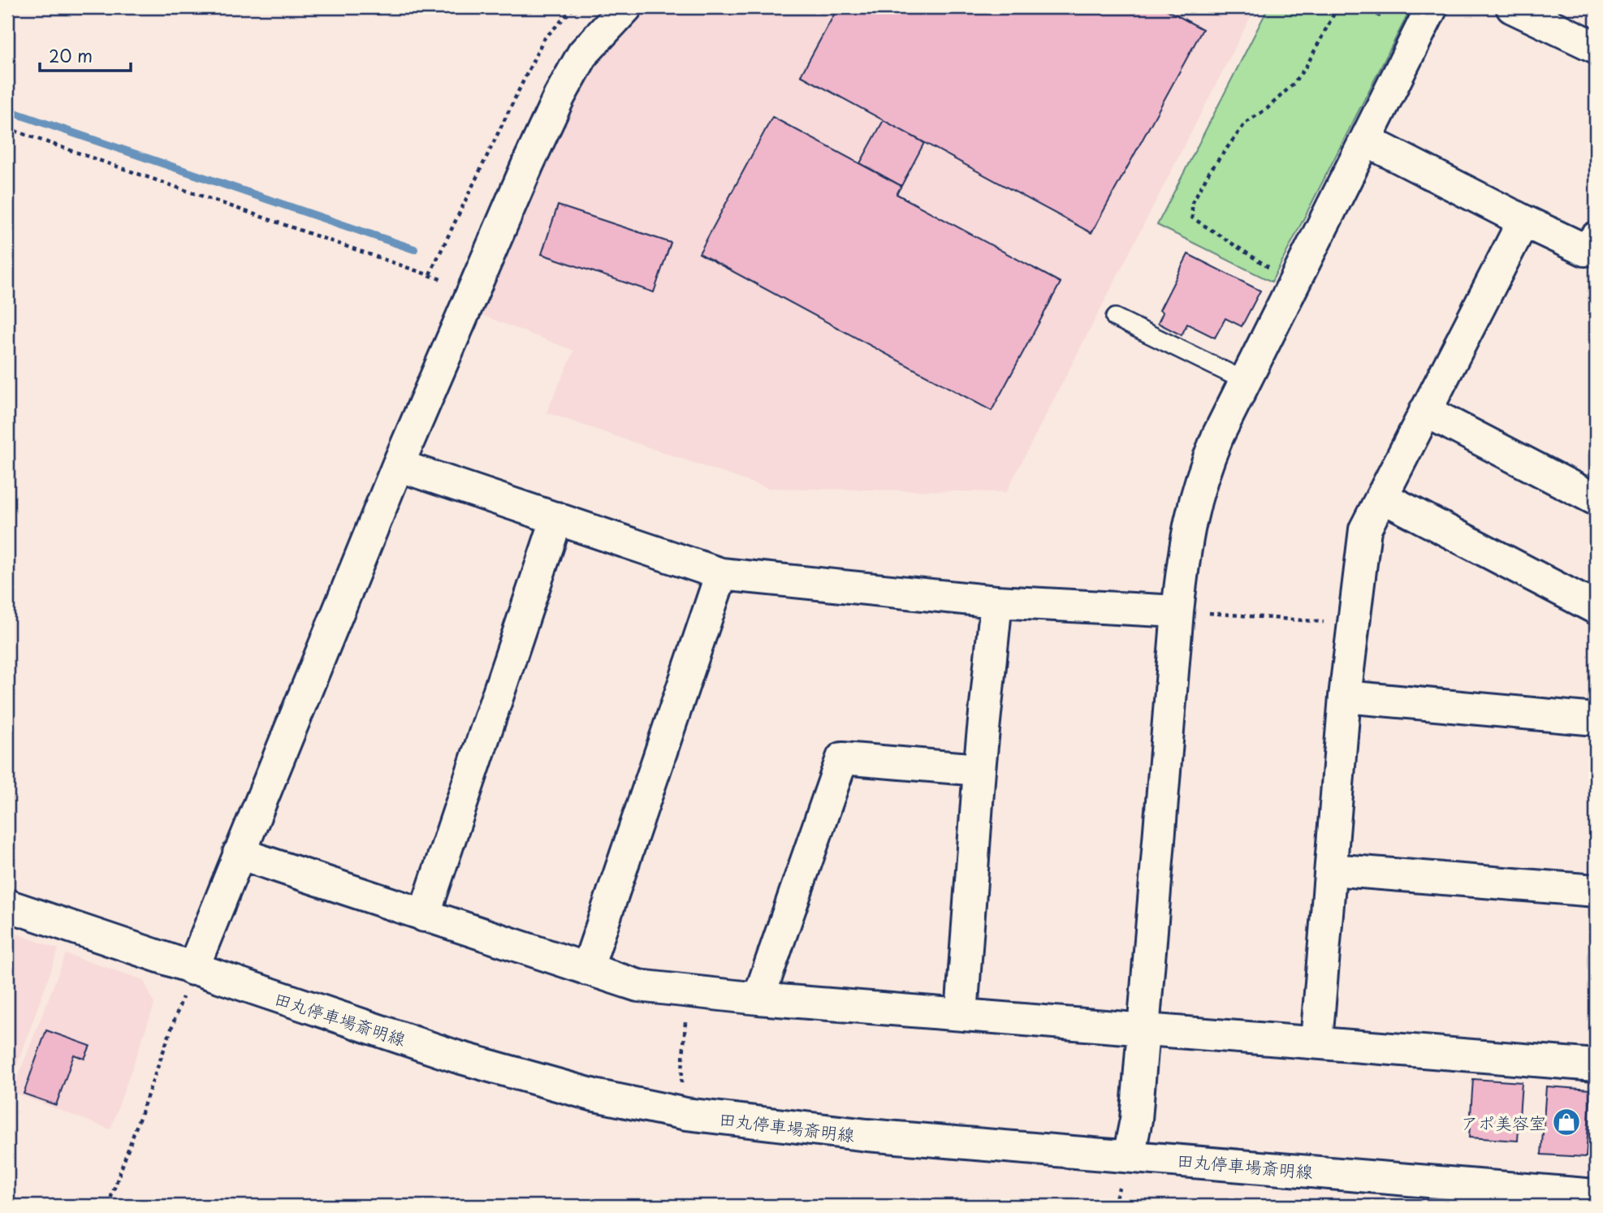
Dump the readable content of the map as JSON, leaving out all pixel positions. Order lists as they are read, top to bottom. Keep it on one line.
{"streets":{"street":["田丸停車場斎明線"]},"places":{"shop":["アポ美容室"]},"scale_bar":"20 m"}
